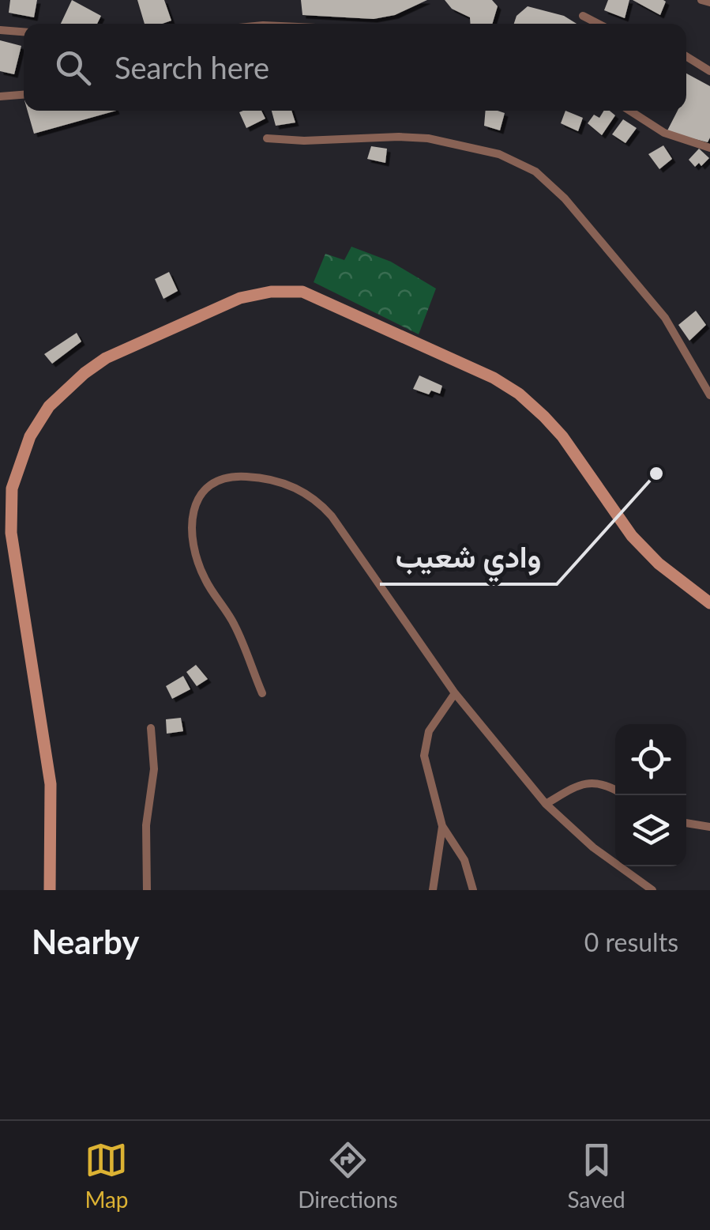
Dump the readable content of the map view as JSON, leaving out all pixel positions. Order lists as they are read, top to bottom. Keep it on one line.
{"places":["وادي شعيب"],"page":{"search":"Search here","heading":["Nearby","0 results"],"nav":["Map","Directions","Saved"]}}
